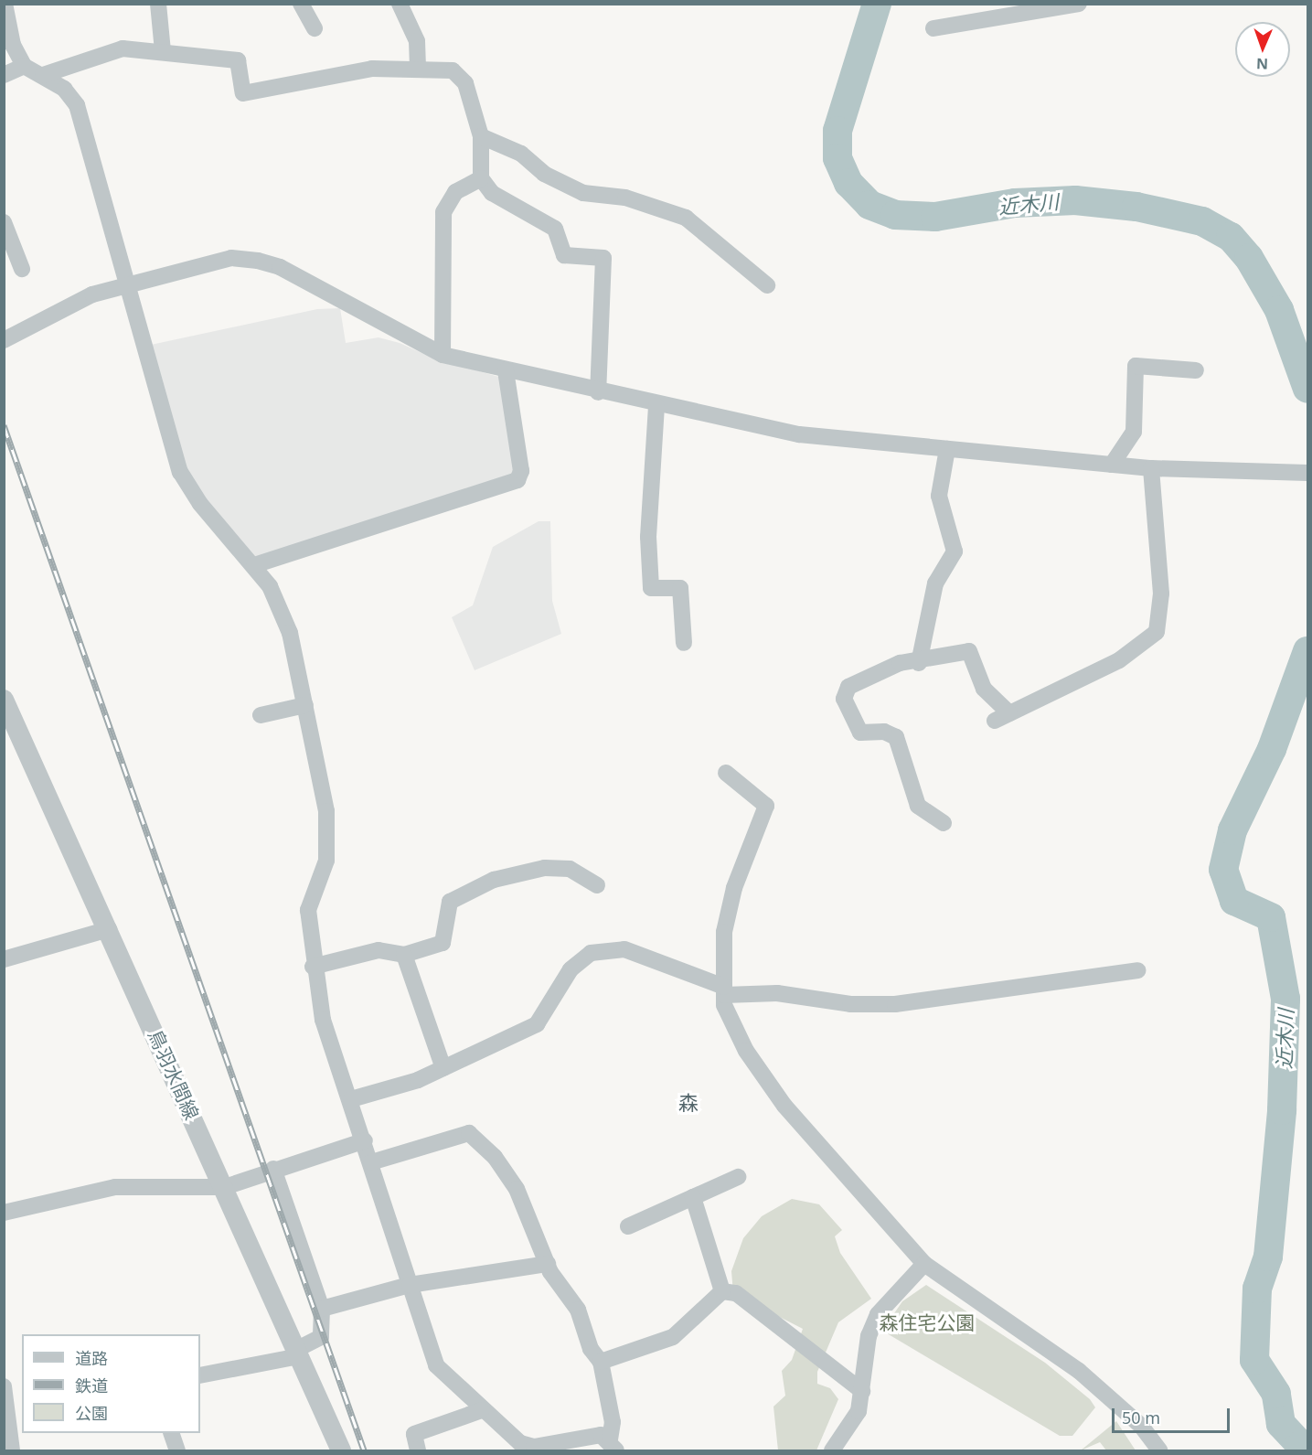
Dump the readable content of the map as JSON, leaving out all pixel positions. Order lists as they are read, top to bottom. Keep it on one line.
{"streets":{"street":["鳥羽水間線"]},"districts":["森"],"water":["近木川"],"parks":["森住宅公園"],"legend":["道路","鉄道","公園"],"scale_bar":"50 m","north":"bottom"}
